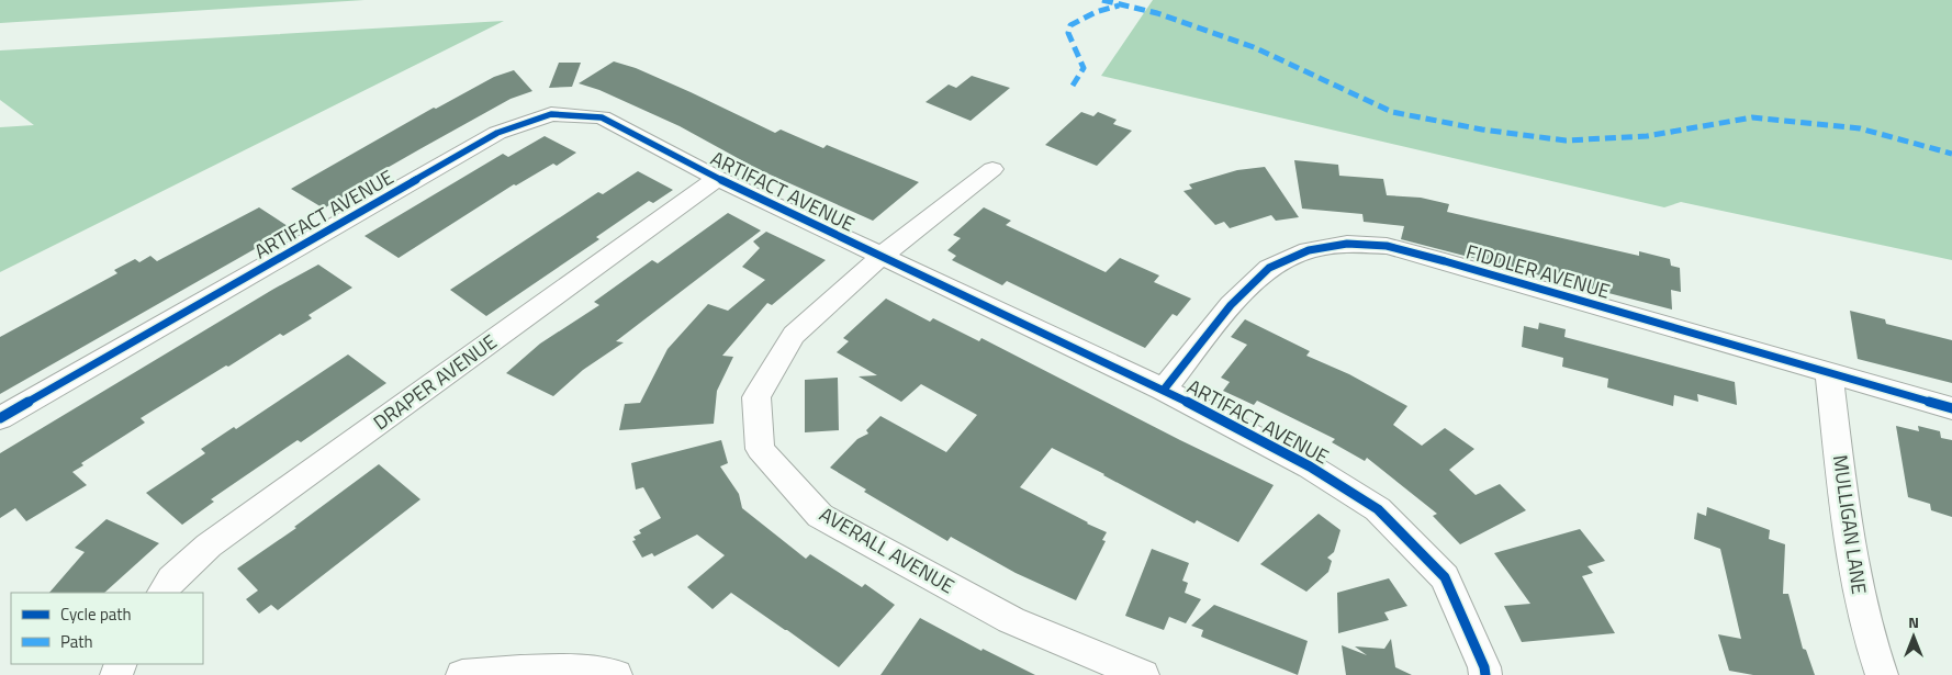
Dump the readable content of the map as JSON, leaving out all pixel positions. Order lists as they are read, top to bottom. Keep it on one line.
{"streets":{"street":["ARTIFACT AVENUE","FIDDLER AVENUE","DRAPER AVENUE","MULLIGAN LANE","AVERALL AVENUE"]},"crossings":[["ARTIFACT AVENUE","FIDDLER AVENUE"],["ARTIFACT AVENUE","DRAPER AVENUE"],["ARTIFACT AVENUE","AVERALL AVENUE"],["FIDDLER AVENUE","MULLIGAN LANE"]],"legend":["Cycle path","Path"],"north":"top"}
